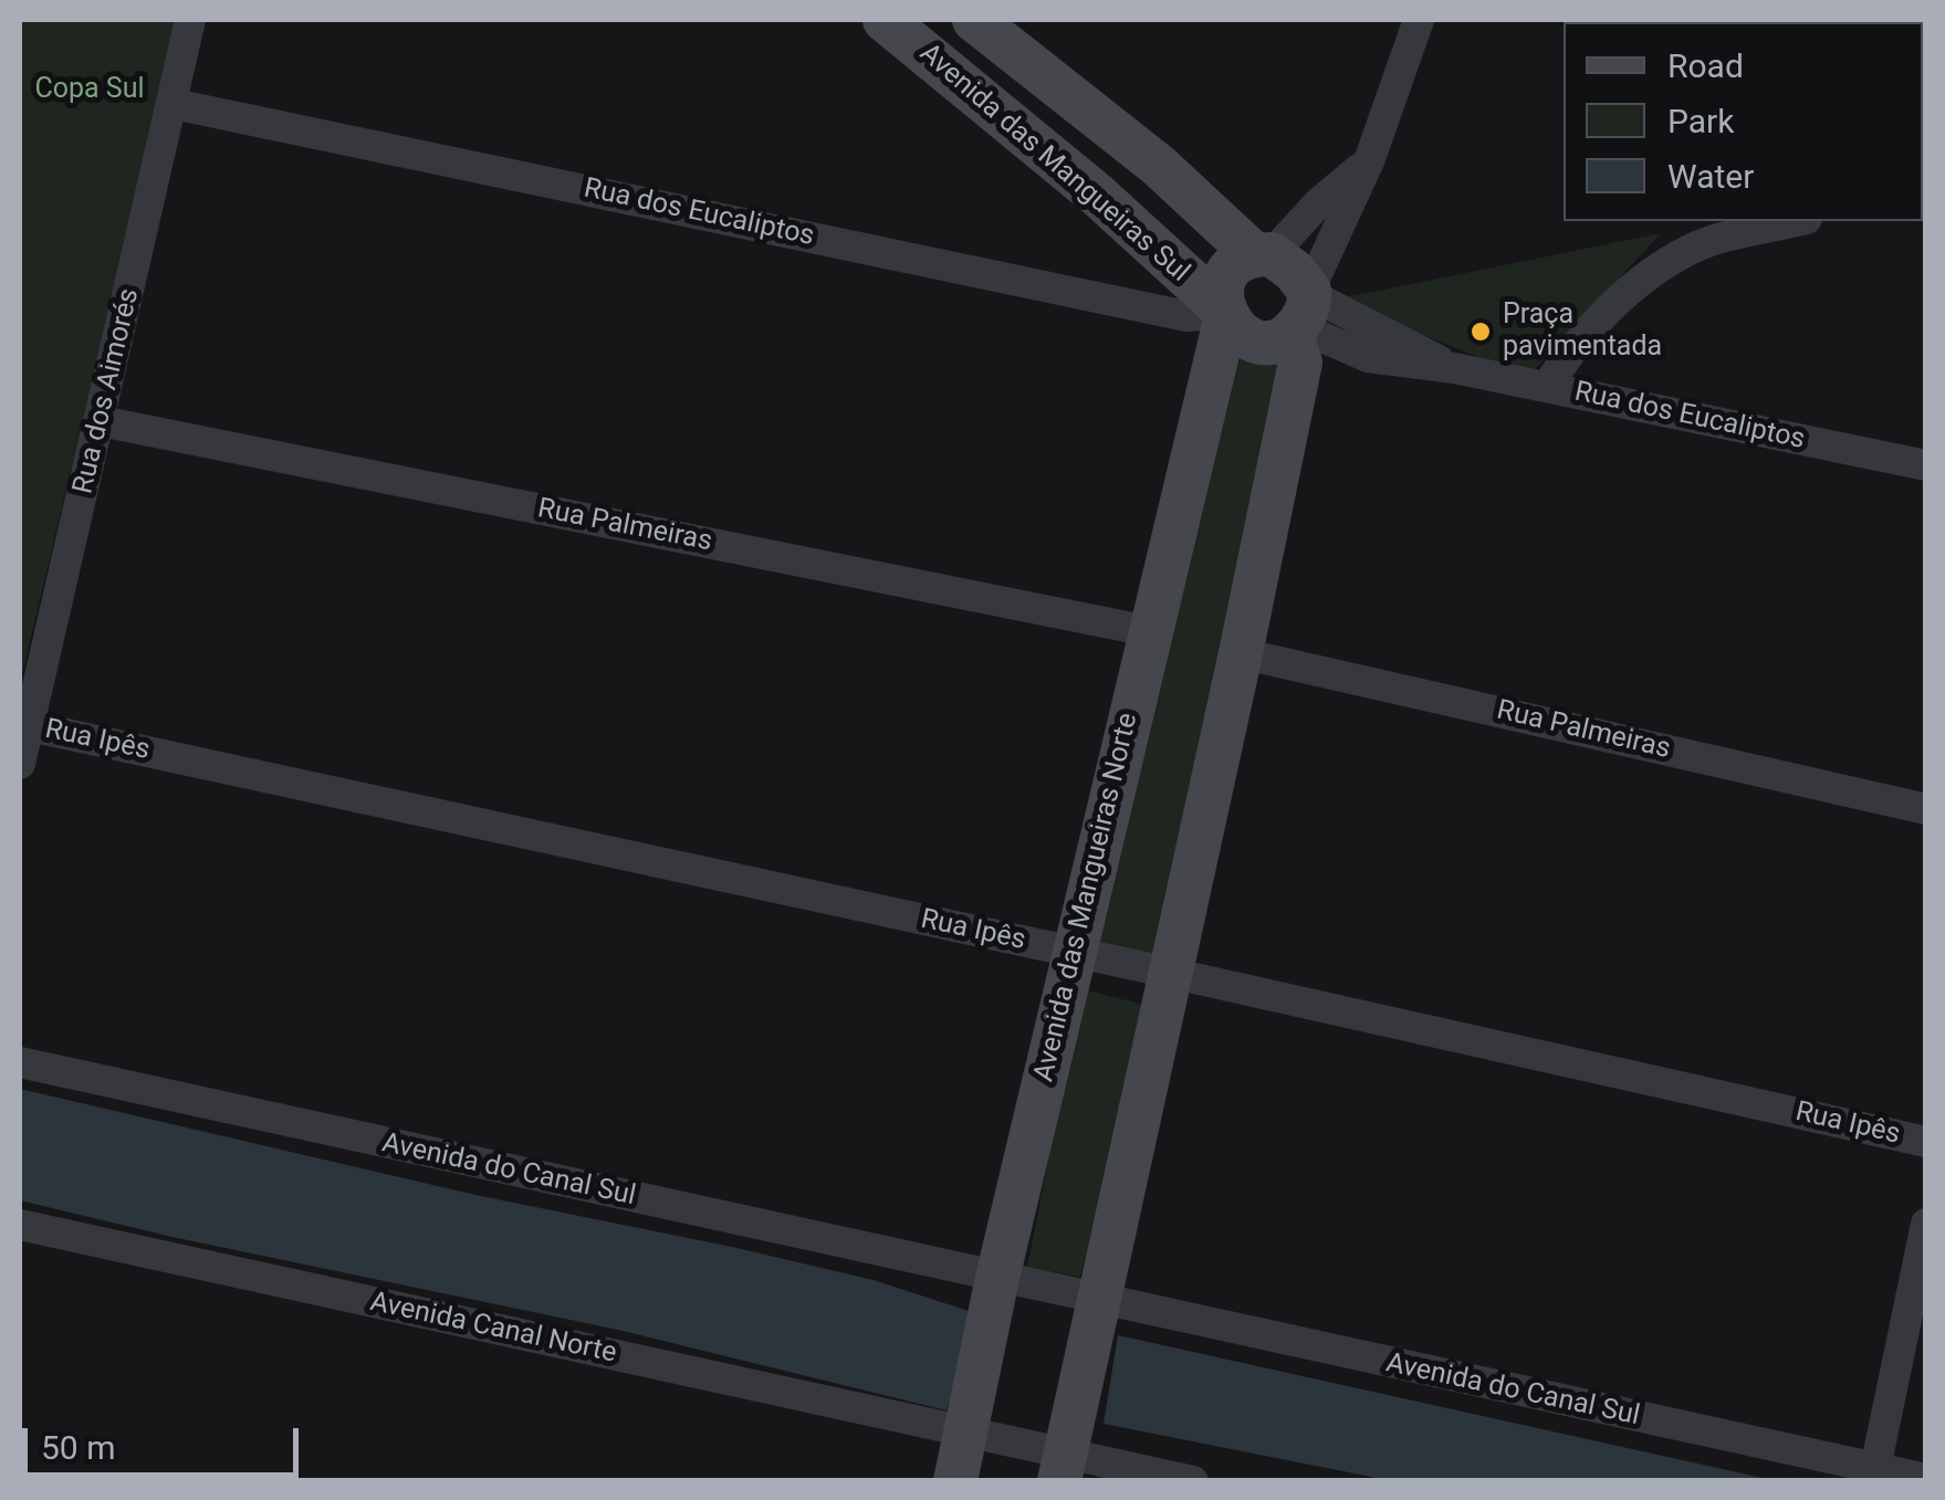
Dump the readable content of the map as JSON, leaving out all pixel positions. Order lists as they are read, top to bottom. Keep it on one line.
{"streets":{"street":["Avenida das Mangueiras Sul","Rua dos Eucaliptos","Rua dos Aimorés","Rua Palmeiras","Rua Ipês","Avenida das Mangueiras Norte","Avenida do Canal Sul","Avenida Canal Norte"]},"crossings":[["Avenida das Mangueiras Sul","Rua dos Eucaliptos"],["Avenida das Mangueiras Sul","Avenida das Mangueiras Norte"],["Rua dos Eucaliptos","Rua dos Aimorés"],["Rua dos Eucaliptos","Avenida das Mangueiras Norte"],["Rua dos Aimorés","Rua Palmeiras"],["Rua dos Aimorés","Rua Ipês"],["Rua Palmeiras","Avenida das Mangueiras Norte"],["Rua Ipês","Avenida das Mangueiras Norte"],["Avenida das Mangueiras Norte","Avenida do Canal Sul"],["Avenida das Mangueiras Norte","Avenida Canal Norte"]],"parks":["Copa Sul"],"places":["Praça pavimentada"],"legend":["Road","Park","Water"],"scale_bar":"50 m"}
